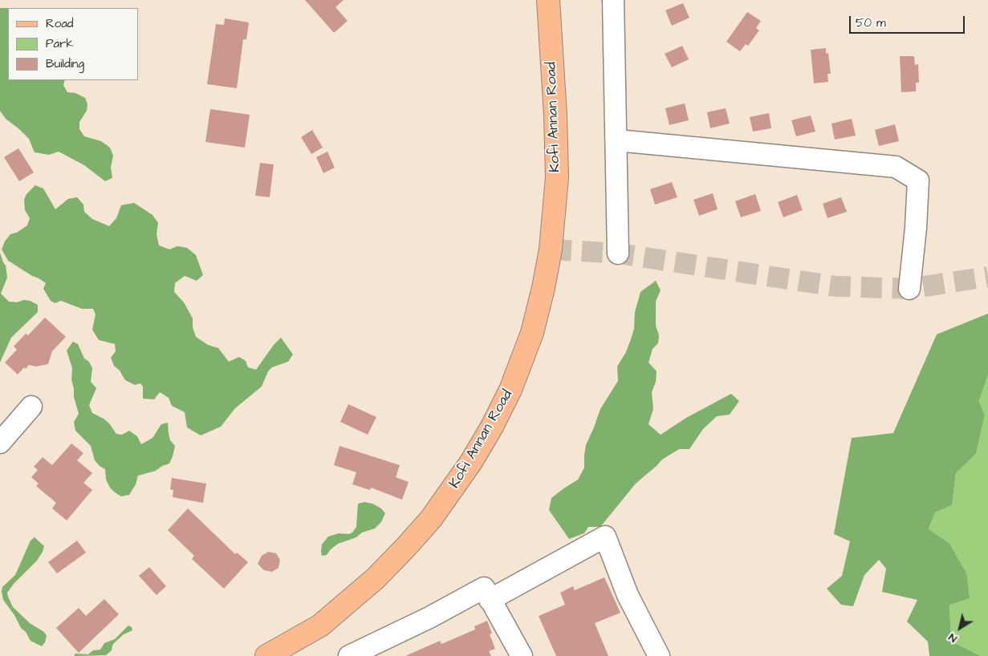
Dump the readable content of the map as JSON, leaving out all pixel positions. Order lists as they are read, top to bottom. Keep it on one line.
{"streets":{"main road":["Kofi Annan Road"]},"legend":["Road","Park","Building"],"scale_bar":"50 m","north":"bottom left"}
